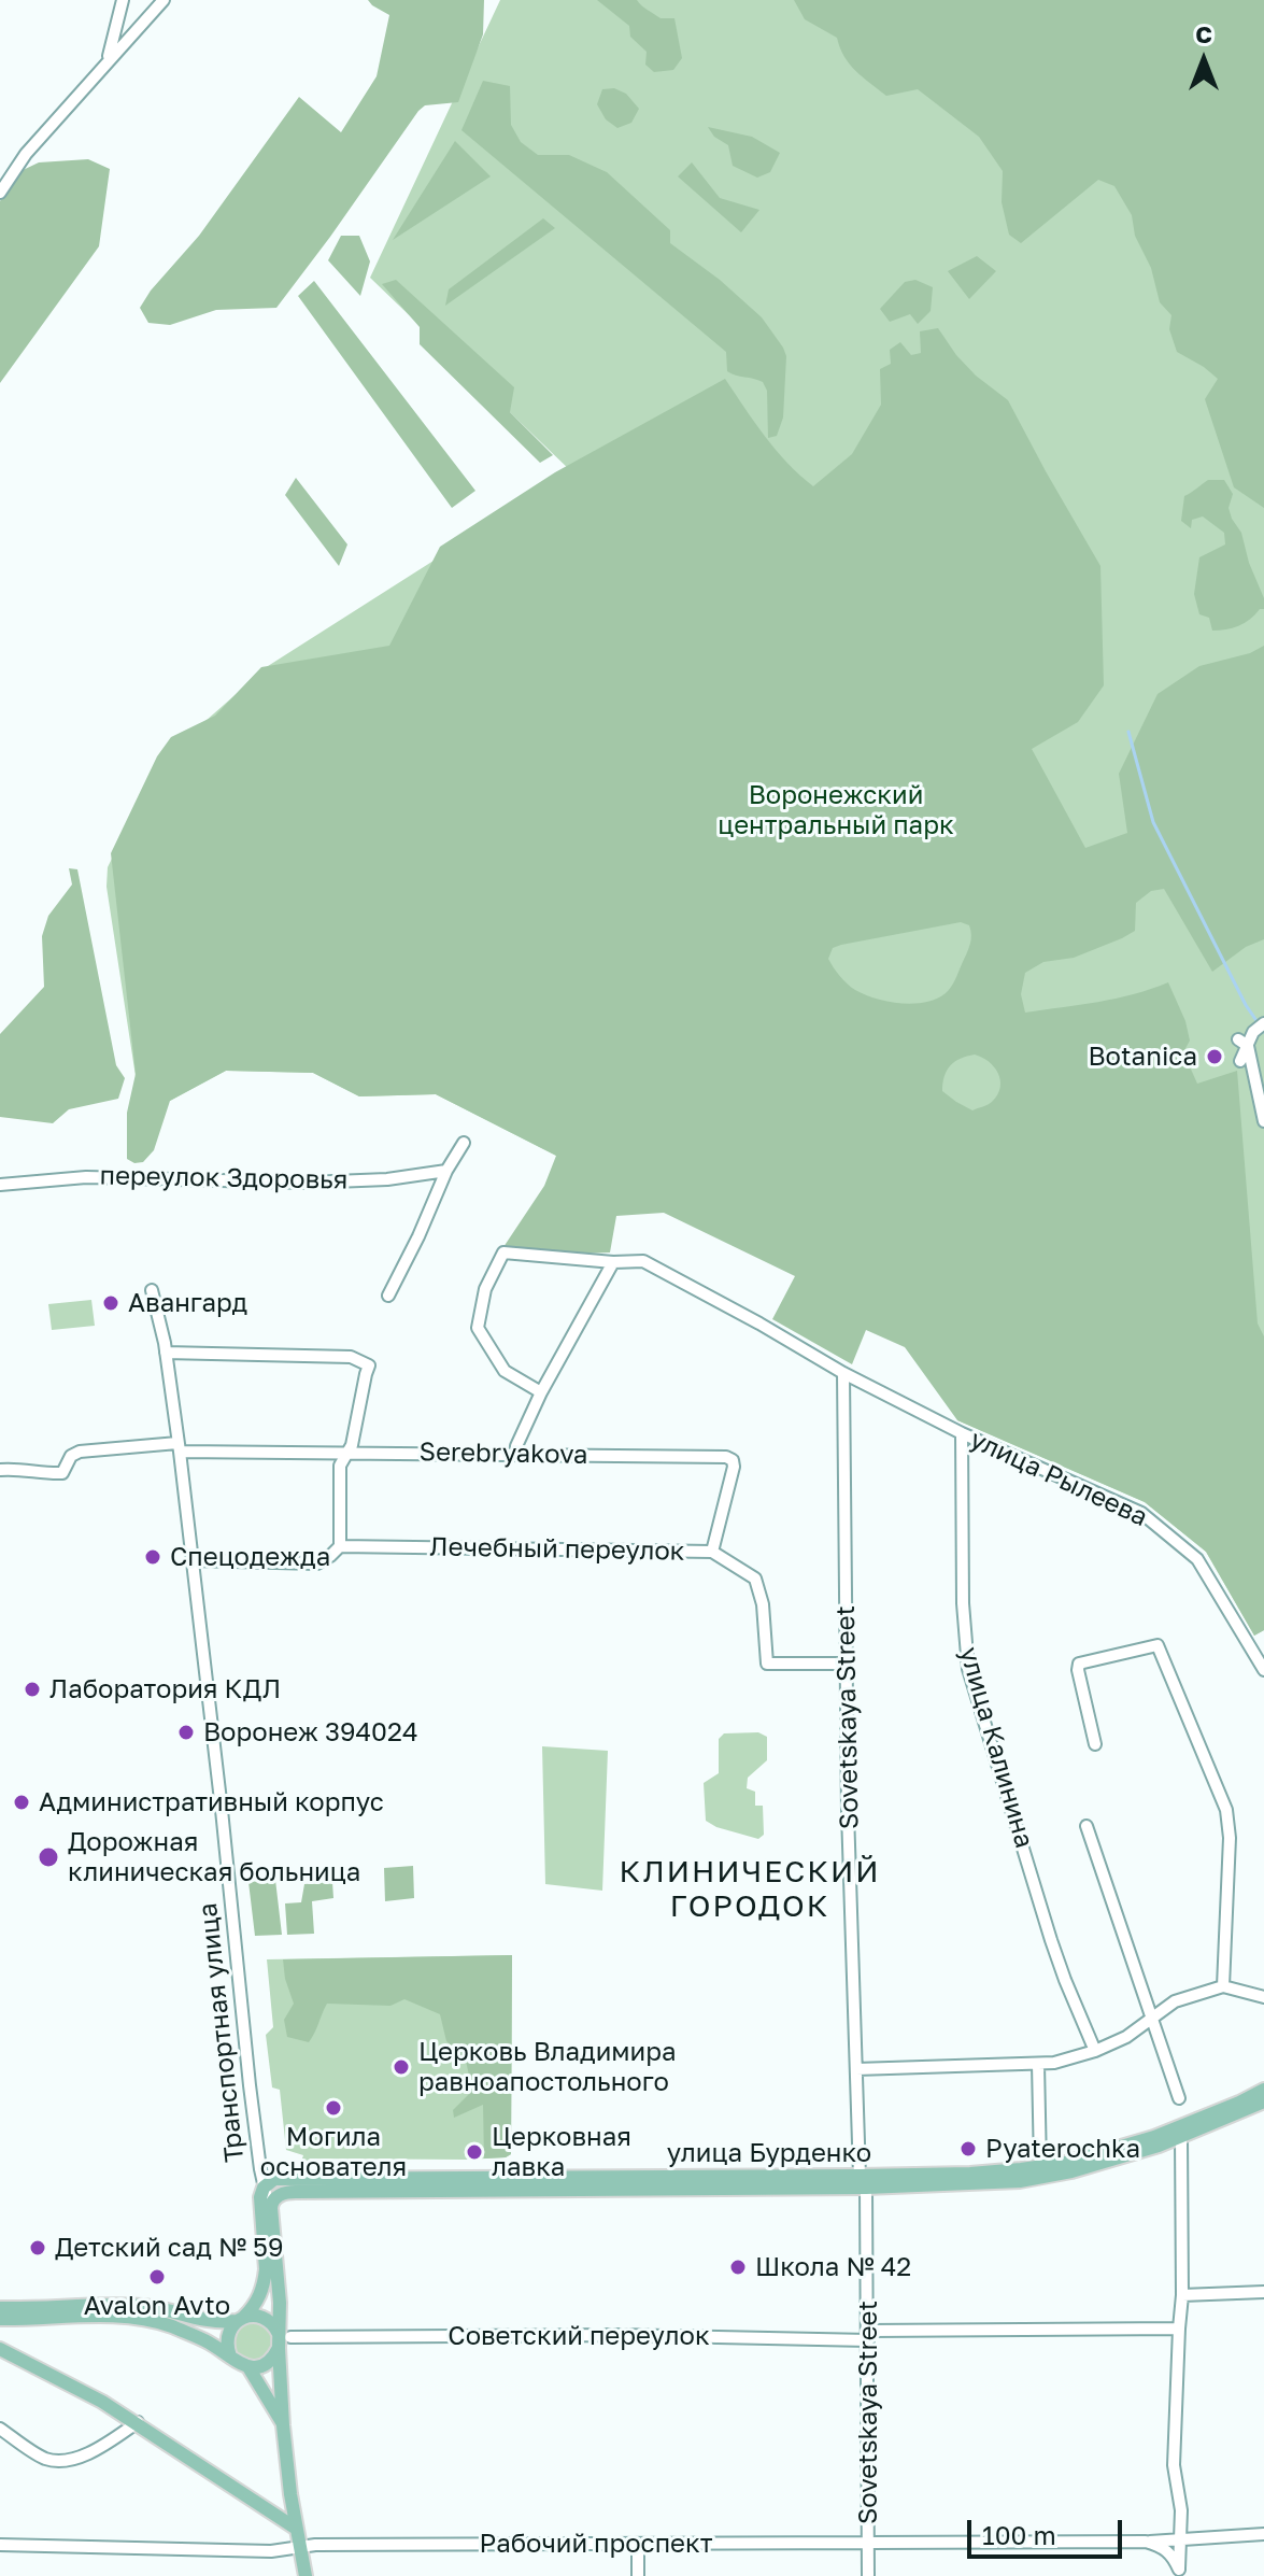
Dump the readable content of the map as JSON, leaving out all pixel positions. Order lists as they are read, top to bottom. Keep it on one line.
{"streets":{"main road":["улица Бурденко"],"street":["переулок Здоровья","Serebryakova","улица Рылеева","Лечебный переулок","Sovetskaya Street","улица Калинина","Транспортная улица","Советский переулок","Рабочий проспект"]},"crossings":[["Serebryakova","Лечебный переулок"],["Serebryakova","Транспортная улица"],["улица Рылеева","Sovetskaya Street"],["улица Рылеева","улица Калинина"],["Лечебный переулок","Sovetskaya Street"],["Лечебный переулок","Транспортная улица"],["Sovetskaya Street","улица Бурденко"],["Sovetskaya Street","Советский переулок"],["Sovetskaya Street","Рабочий проспект"],["Транспортная улица","улица Бурденко"]],"districts":["КЛИНИЧЕСКИЙ ГОРОДОК"],"parks":["Воронежский центральный парк"],"places":["Botanica","Авангард","Спецодежда","Лаборатория КДЛ","Воронеж 394024","Административный корпус","Дорожная клиническая больница","Церковь Владимира равноапостольного","Могила основателя","Pyaterochka","Церковная лавка","Детский сад № 59","Школа № 42","Avalon Avto"],"scale_bar":"100 m","north":"top"}
